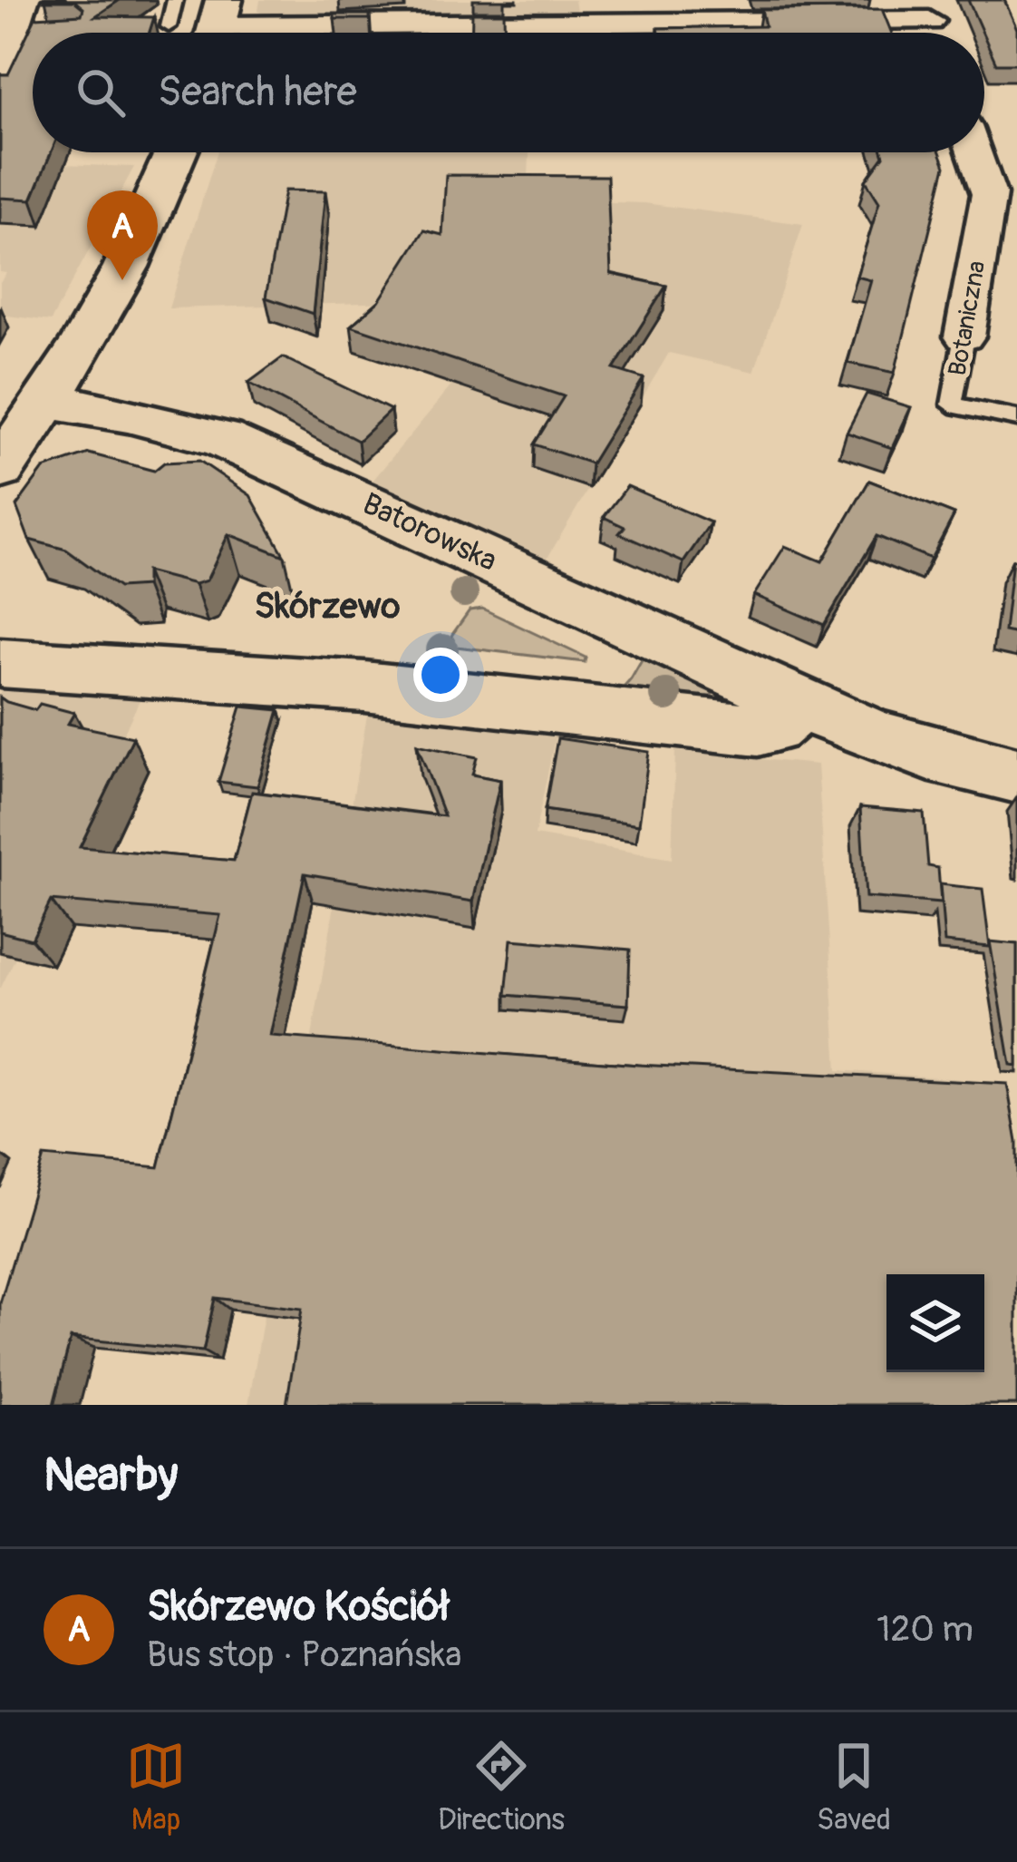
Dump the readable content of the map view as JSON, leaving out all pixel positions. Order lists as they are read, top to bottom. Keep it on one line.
{"streets":{"street":["Botaniczna","Batorowska"]},"districts":["Skórzewo"],"page":{"search":"Search here","pins":"A","heading":"Nearby","list":[{"mark":"A","name":"Skórzewo Kościół","note":"Bus stop · Poznańska","value":"120 m"}],"nav":["Map","Directions","Saved"]}}
